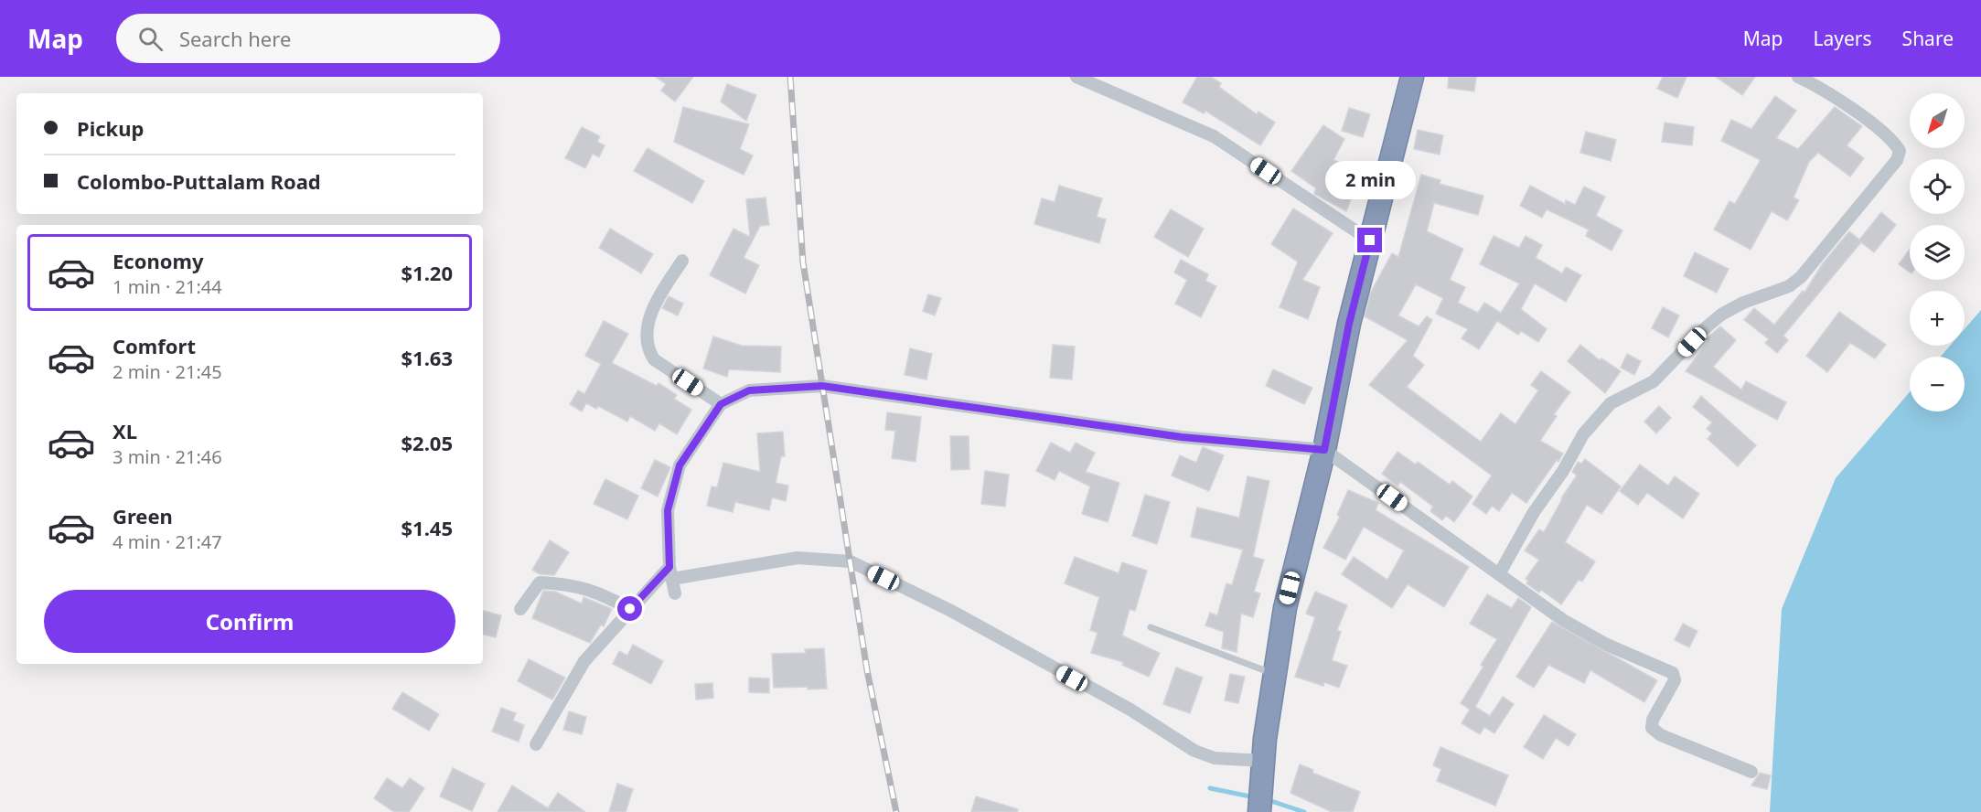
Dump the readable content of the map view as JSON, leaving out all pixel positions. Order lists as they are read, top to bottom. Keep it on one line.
{"north":"bottom left","page":{"header":"Map","search":"Search here","nav":["Map","Layers","Share"],"map_buttons":["+","−"],"banner":["Pickup","Colombo-Puttalam Road"],"bubble":"2 min","list":[{"name":"Economy","note":"1 min · 21:44","value":"$1.20"},{"name":"Comfort","note":"2 min · 21:45","value":"$1.63"},{"name":"XL","note":"3 min · 21:46","value":"$2.05"},{"name":"Green","note":"4 min · 21:47","value":"$1.45"}],"buttons":"Confirm"}}
